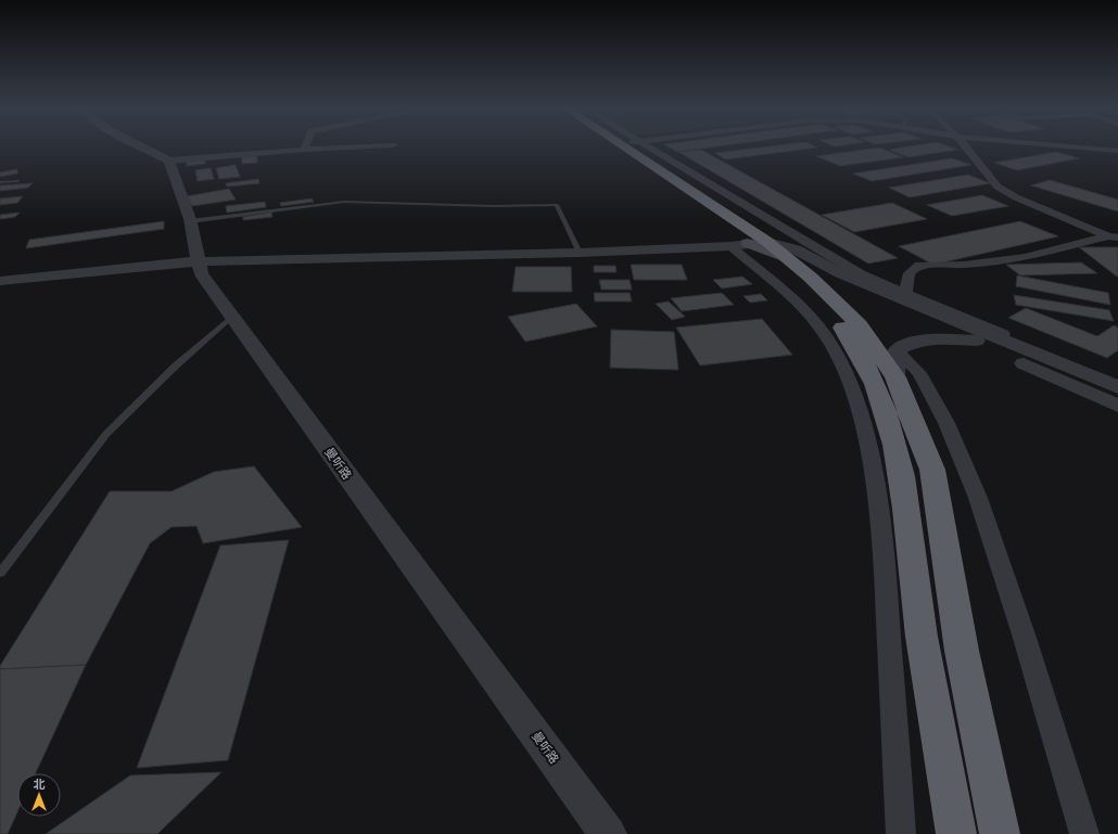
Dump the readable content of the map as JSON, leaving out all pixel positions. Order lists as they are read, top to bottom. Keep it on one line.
{"streets":{"street":["曼听路"]},"north":"top"}
